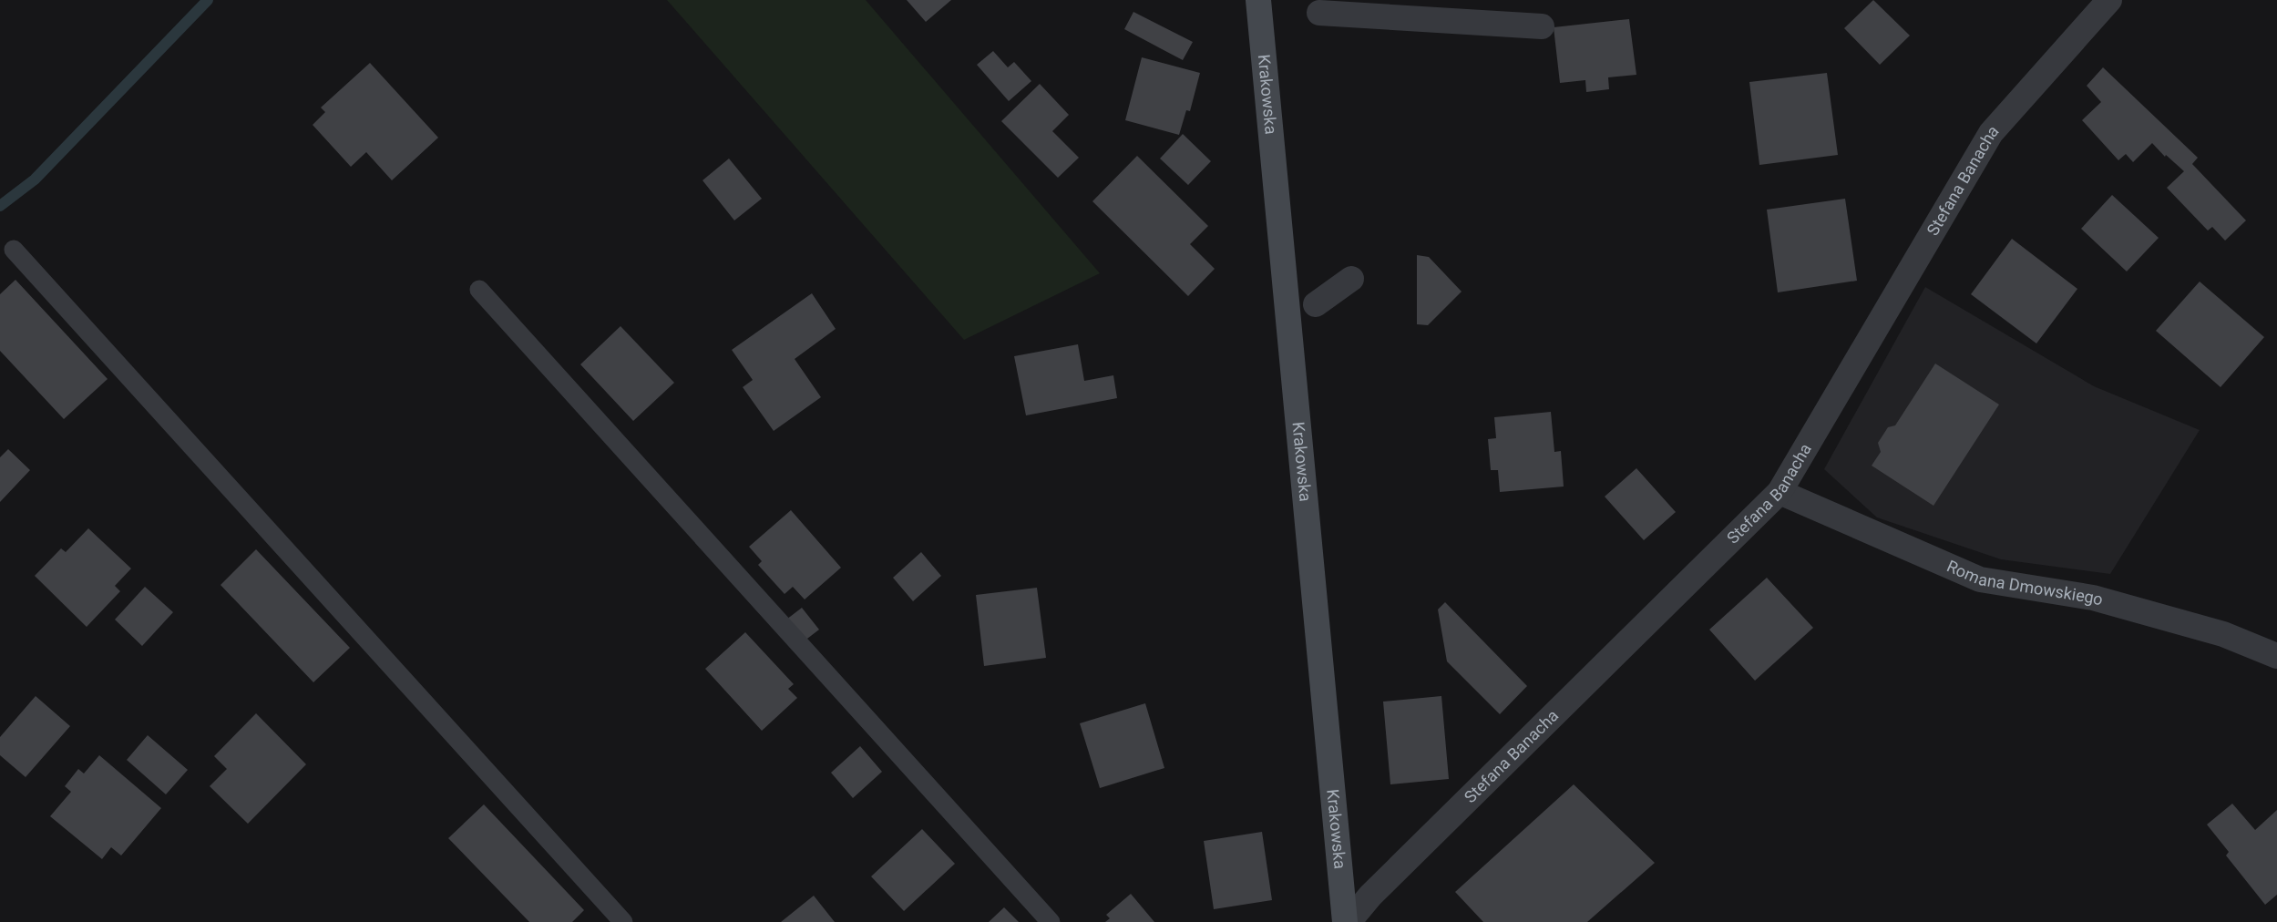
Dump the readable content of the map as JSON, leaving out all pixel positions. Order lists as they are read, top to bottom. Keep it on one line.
{"streets":{"main road":["Krakowska"],"street":["Stefana Banacha","Romana Dmowskiego"]},"crossings":[["Stefana Banacha","Romana Dmowskiego"]]}
